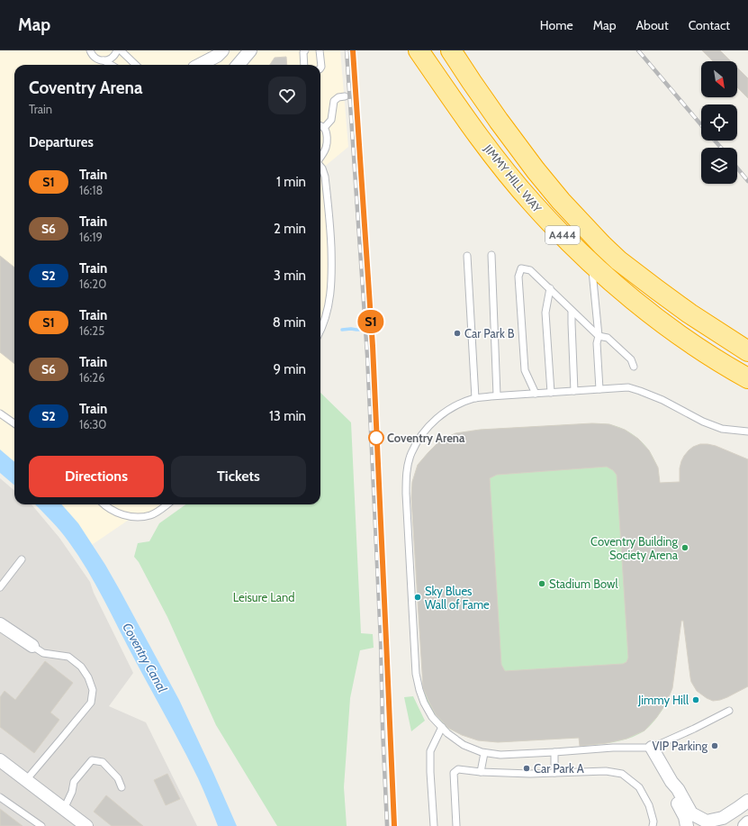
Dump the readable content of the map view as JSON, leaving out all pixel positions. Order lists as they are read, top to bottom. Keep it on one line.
{"streets":{"highway":["JIMMY HILL WAY","A444"]},"water":["Coventry Canal"],"parks":["Leisure Land"],"places":["Car Park B","Coventry Arena","Coventry Building Society Arena","Stadium Bowl","Sky Blues Wall of Fame","Jimmy Hill","VIP Parking","Car Park A"],"north":"bottom right","page":{"header":"Map","nav":["Home","Map","About","Contact"],"on_map":"S1","heading":[["Coventry Arena","Train"],"Departures"],"list":[{"mark":"S1","name":"Train","note":"16:18","value":"1 min"},{"mark":"S6","name":"Train","note":"16:19","value":"2 min"},{"mark":"S2","name":"Train","note":"16:20","value":"3 min"},{"mark":"S1","name":"Train","note":"16:25","value":"8 min"},{"mark":"S6","name":"Train","note":"16:26","value":"9 min"},{"mark":"S2","name":"Train","note":"16:30","value":"13 min"}],"buttons":["Directions","Tickets"]}}
